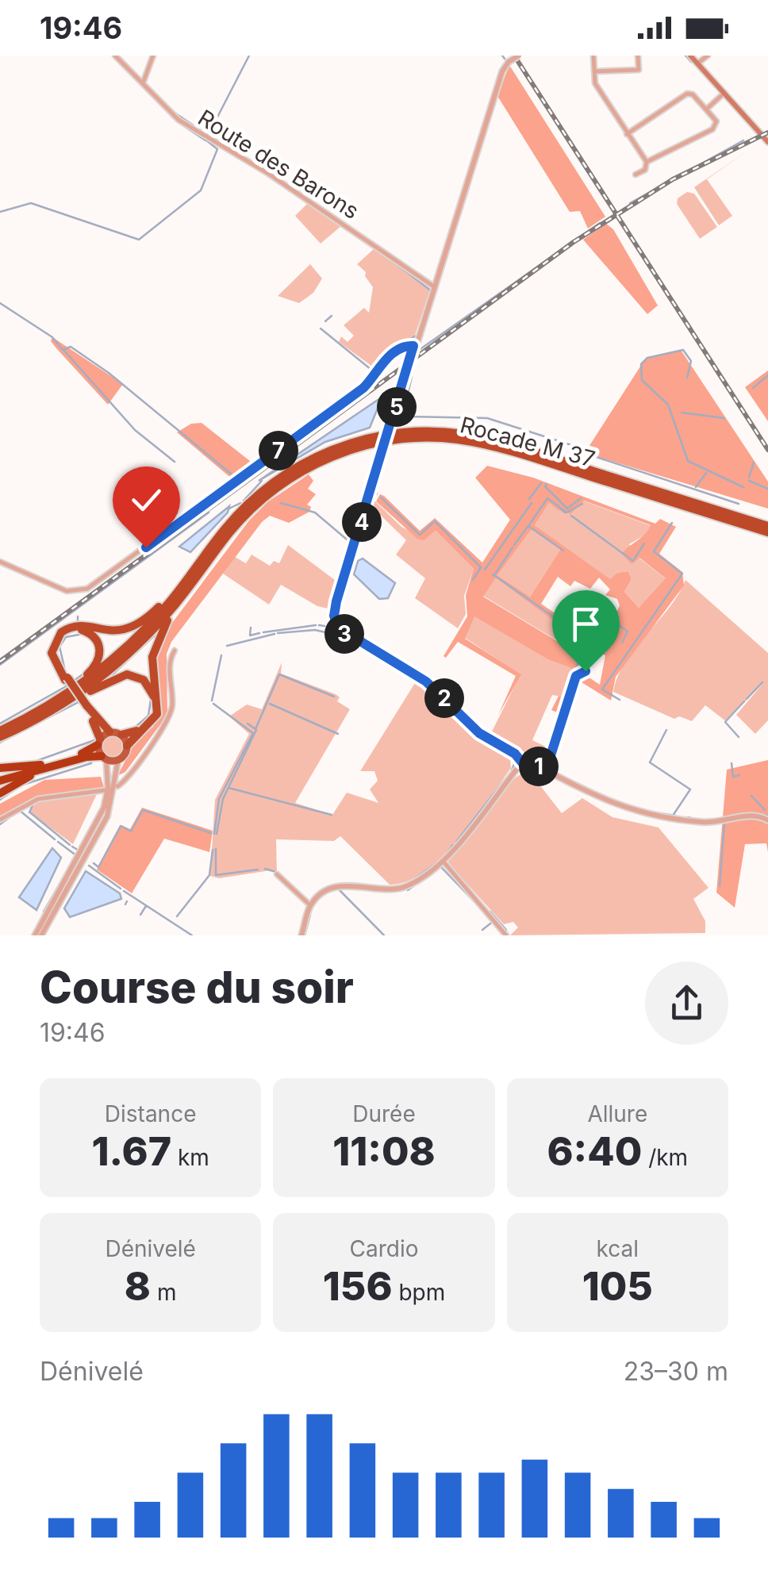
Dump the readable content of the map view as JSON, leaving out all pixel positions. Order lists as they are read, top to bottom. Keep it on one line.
{"streets":{"highway":["Rocade M 37"],"street":["Route des Barons"]},"page":{"status":"19:46","pins":["5","7","4","3","2","1"],"heading":["Course du soir","19:46"],"stats":[["Distance","1.67 km"],["Durée","11:08"],["Allure","6:40 /km"],["Dénivelé","8 m"],["Cardio","156 bpm"],["kcal","105"]],"chart":["Dénivelé","23–30 m"]}}
